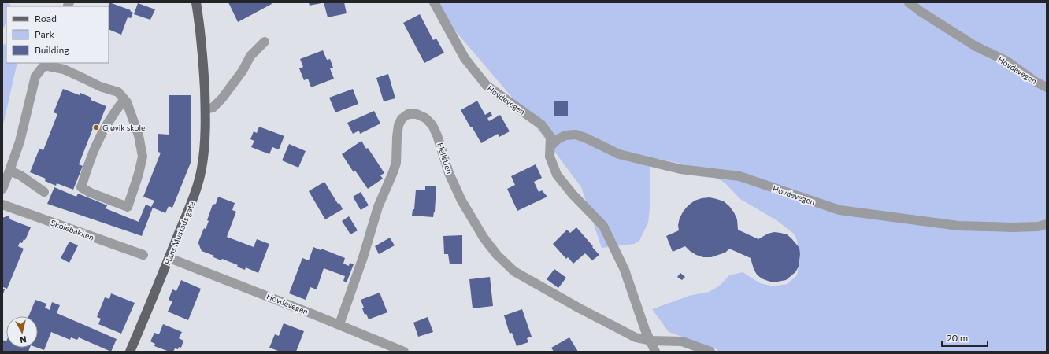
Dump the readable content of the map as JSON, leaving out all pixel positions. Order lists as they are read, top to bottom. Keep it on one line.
{"streets":{"main road":["Hans Mustads gate"],"street":["Hovdevegen","Fjellstien","Skolebakken"]},"crossings":[["Hovdevegen","Fjellstien"],["Hovdevegen","Hans Mustads gate"]],"places":["Gjøvik skole"],"legend":["Road","Park","Building"],"scale_bar":"20 m","north":"bottom"}
